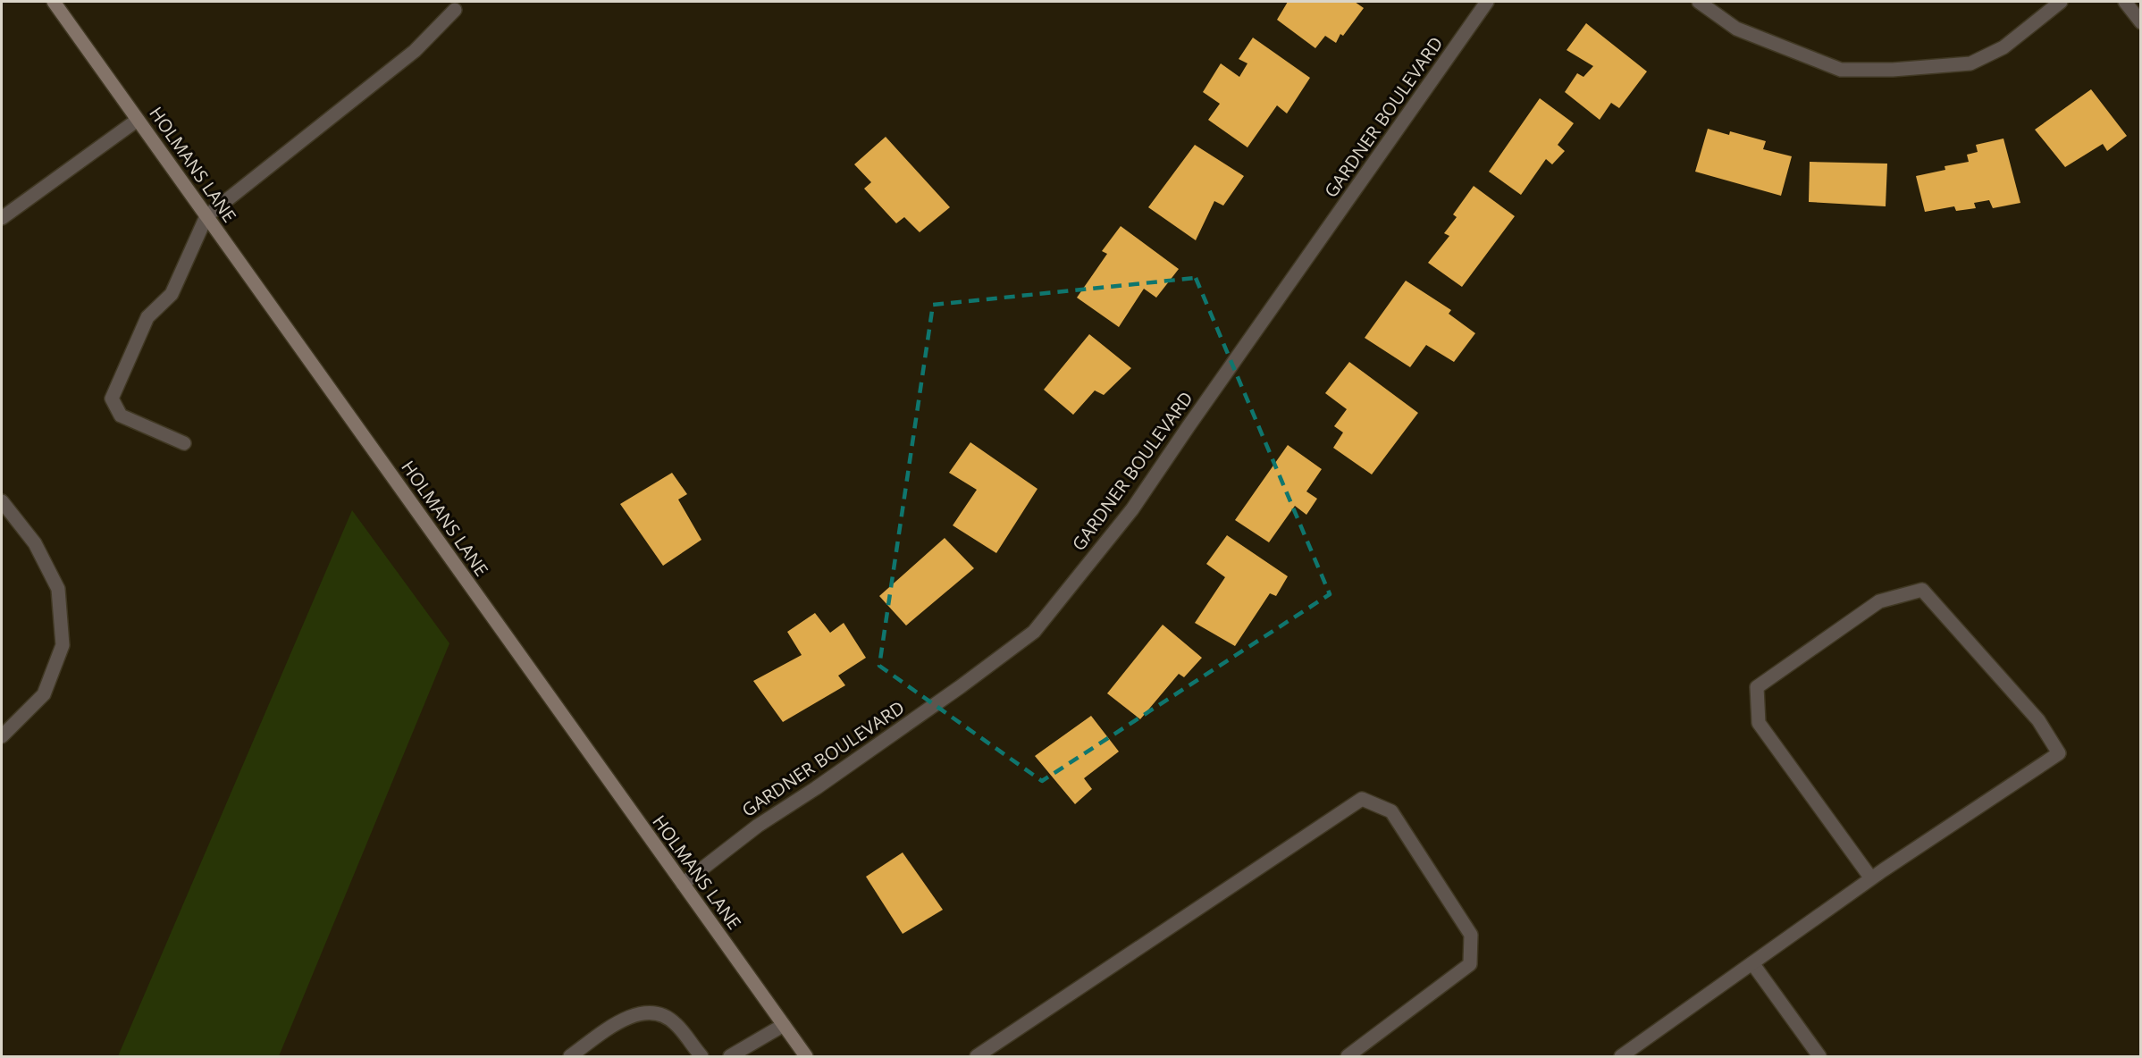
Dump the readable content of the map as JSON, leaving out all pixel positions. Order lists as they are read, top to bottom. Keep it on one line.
{"streets":{"main road":["HOLMANS LANE"],"street":["GARDNER BOULEVARD"]},"crossings":[["GARDNER BOULEVARD","HOLMANS LANE"]]}
